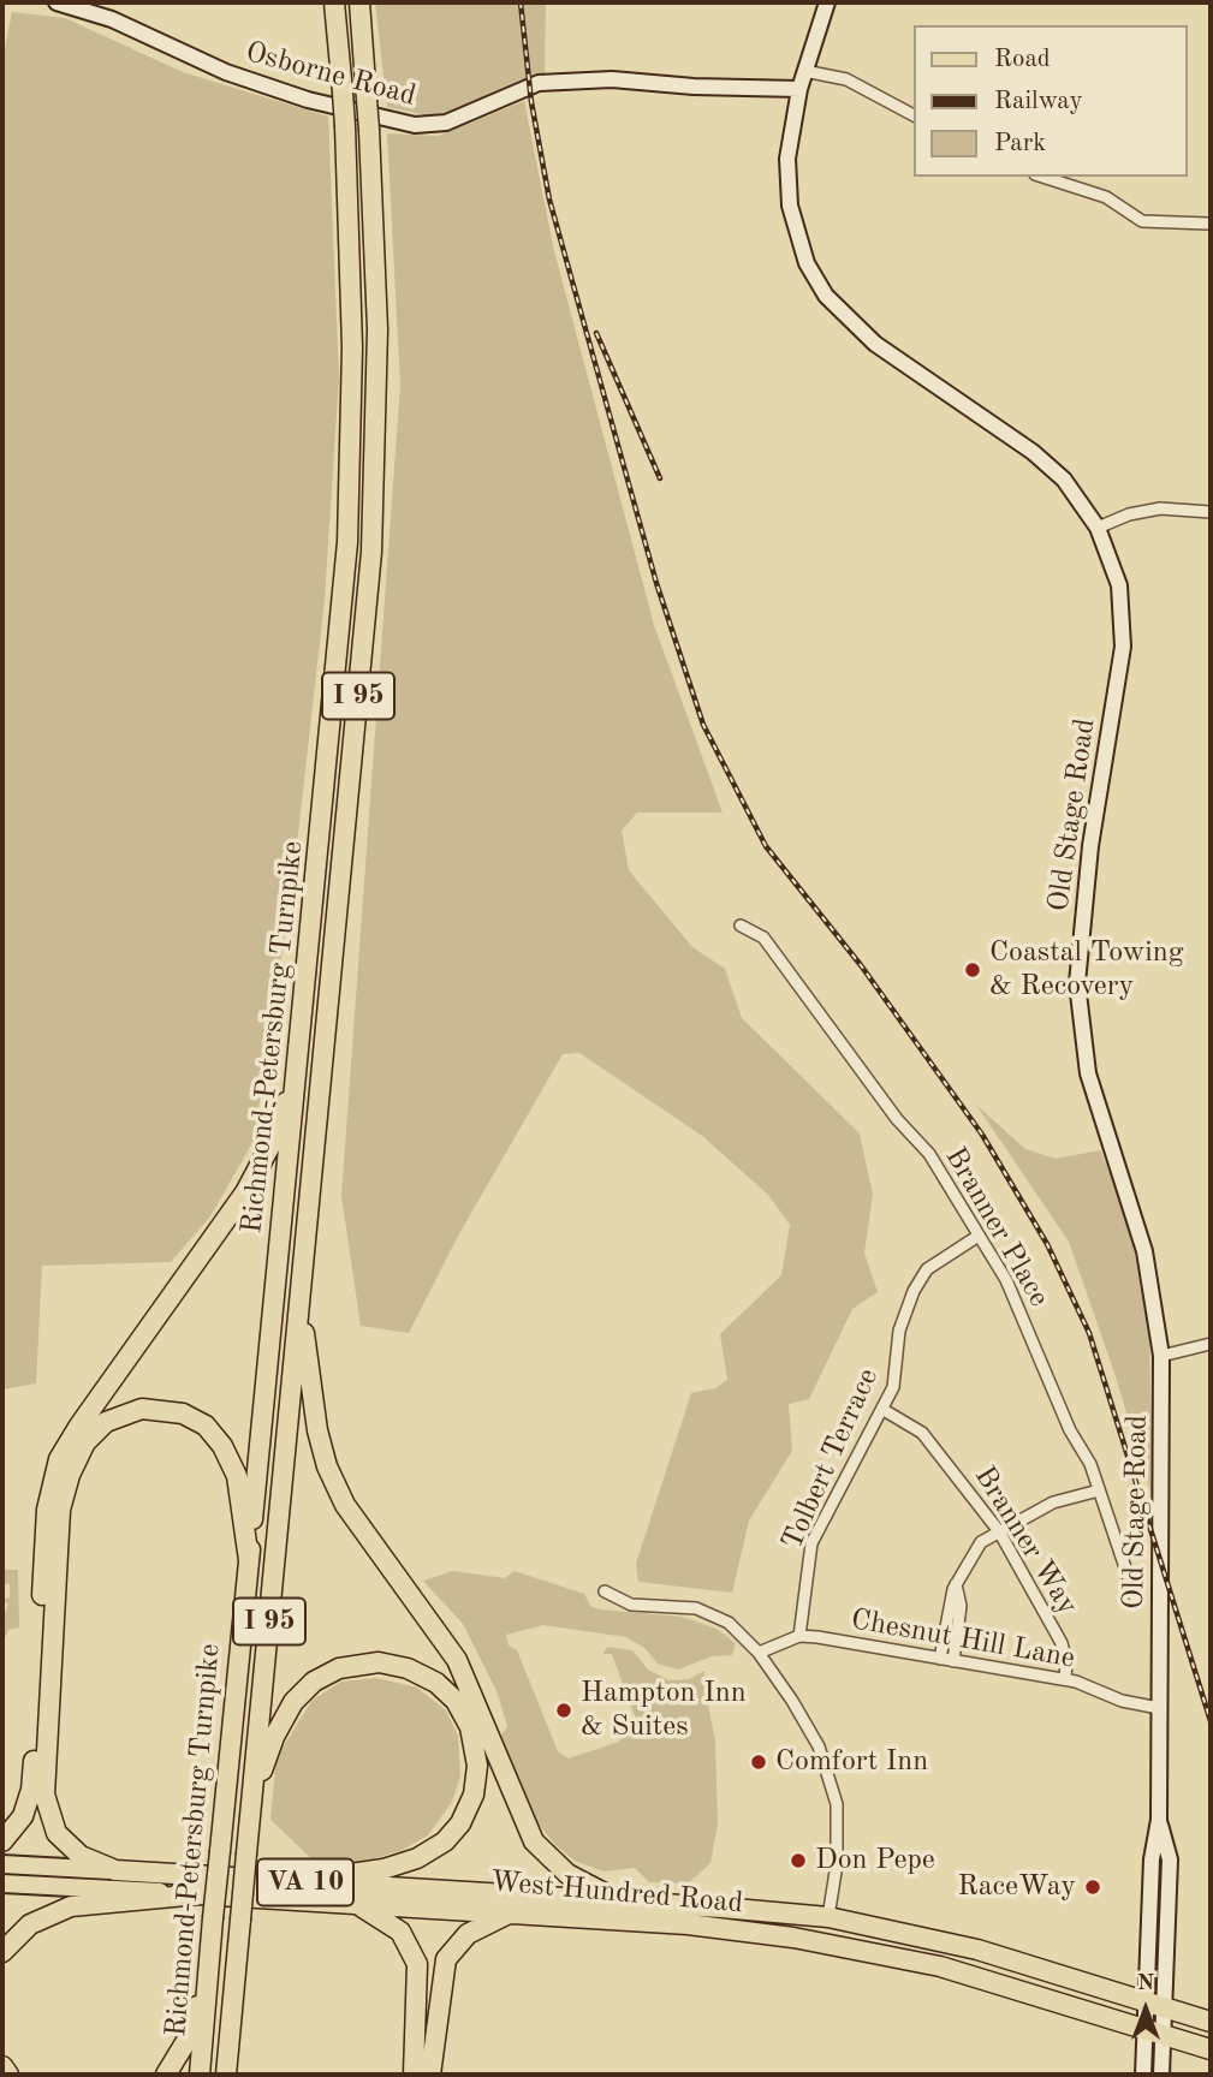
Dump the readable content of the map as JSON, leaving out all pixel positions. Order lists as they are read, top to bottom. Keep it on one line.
{"streets":{"highway":["I 95","Richmond-Petersburg Turnpike","VA 10","West Hundred Road"],"street":["Osborne Road","Old Stage Road","Branner Place","Tolbert Terrace","Branner Way","Chesnut Hill Lane"]},"crossings":[["Osborne Road","Old Stage Road"],["Old Stage Road","Chesnut Hill Lane"],["Old Stage Road","West Hundred Road"],["Branner Place","Tolbert Terrace"],["Tolbert Terrace","Branner Way"],["Tolbert Terrace","Chesnut Hill Lane"],["Branner Way","Chesnut Hill Lane"]],"places":["Coastal Towing & Recovery","Hampton Inn & Suites","Comfort Inn","Don Pepe","RaceWay"],"legend":["Road","Railway","Park"],"north":"top"}
